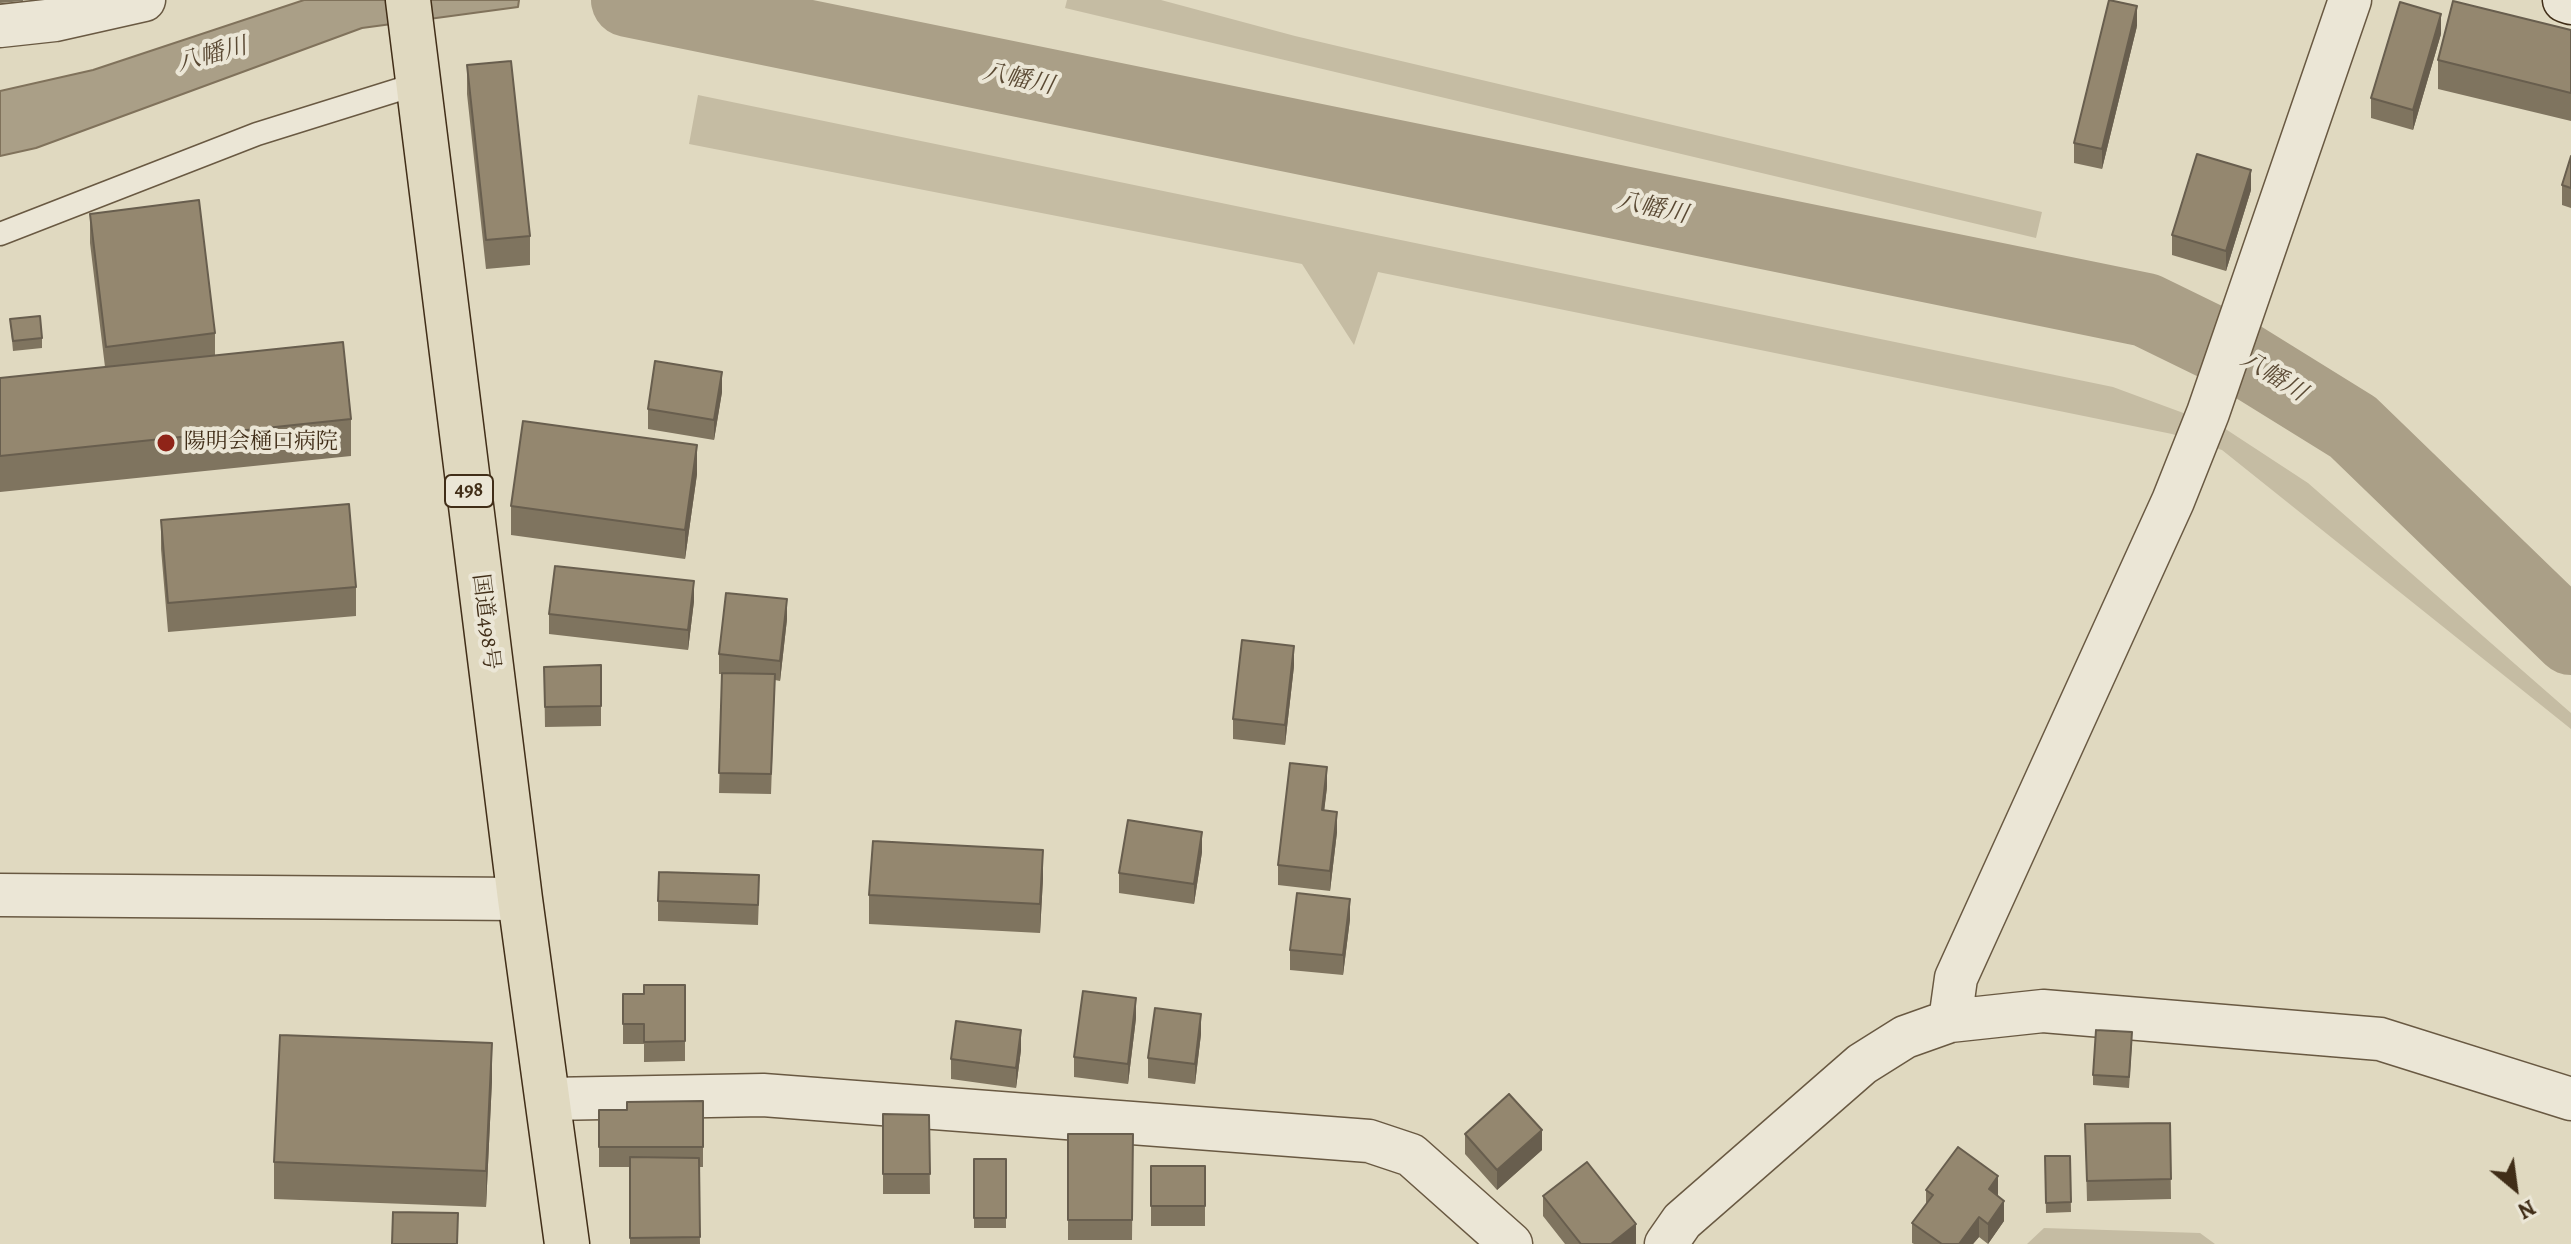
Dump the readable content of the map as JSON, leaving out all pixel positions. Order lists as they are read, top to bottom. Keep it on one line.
{"streets":{"highway":["498","国道498号"]},"water":["八幡川"],"places":["陽明会樋口病院"],"north":"bottom right"}
